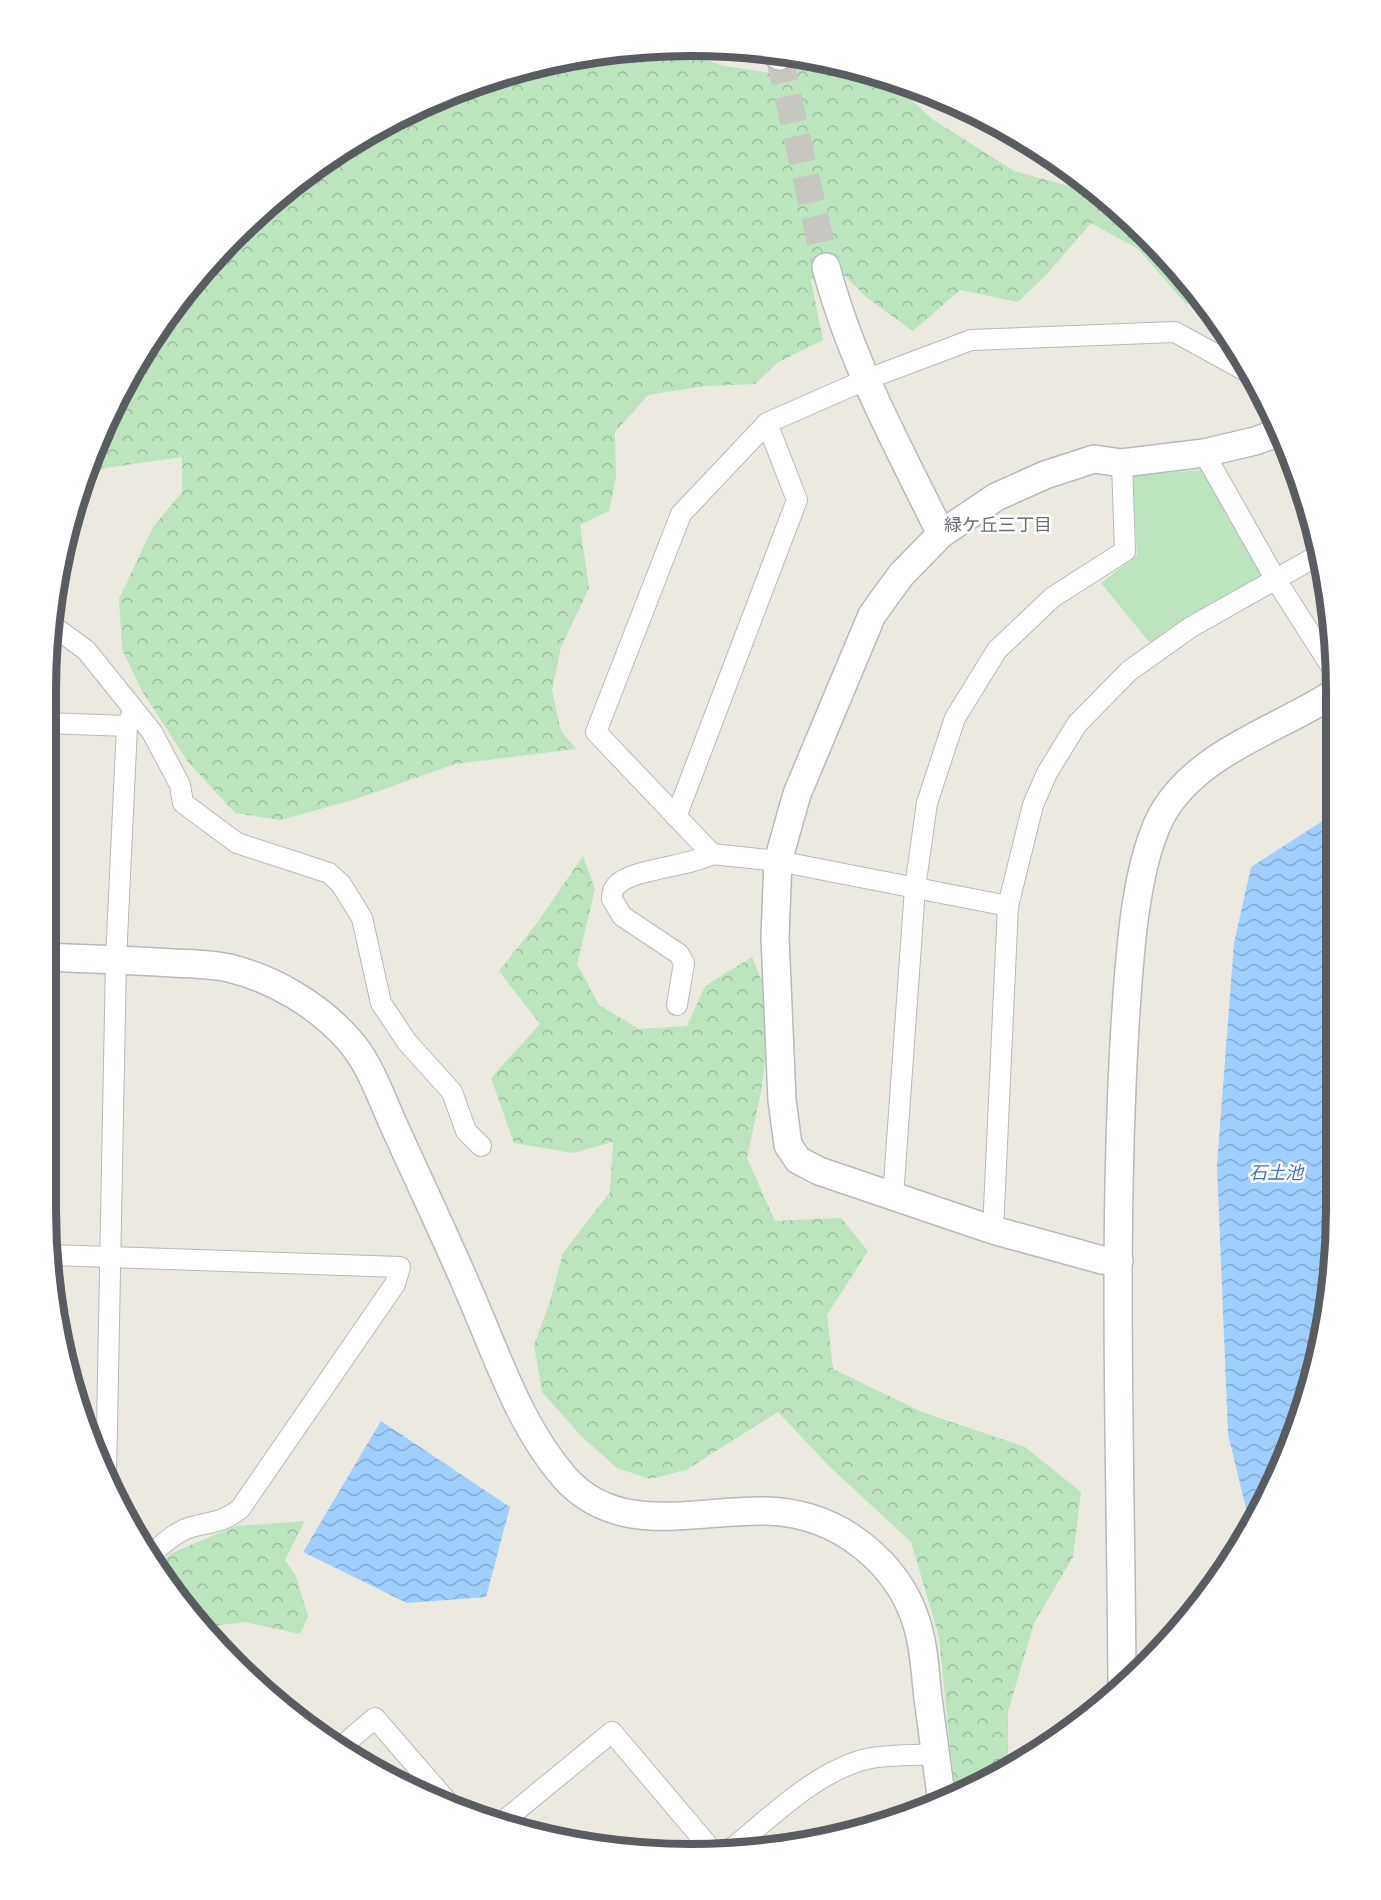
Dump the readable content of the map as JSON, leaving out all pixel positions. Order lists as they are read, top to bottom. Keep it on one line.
{"districts":["緑ケ丘三丁目"],"water":["石土池"]}
